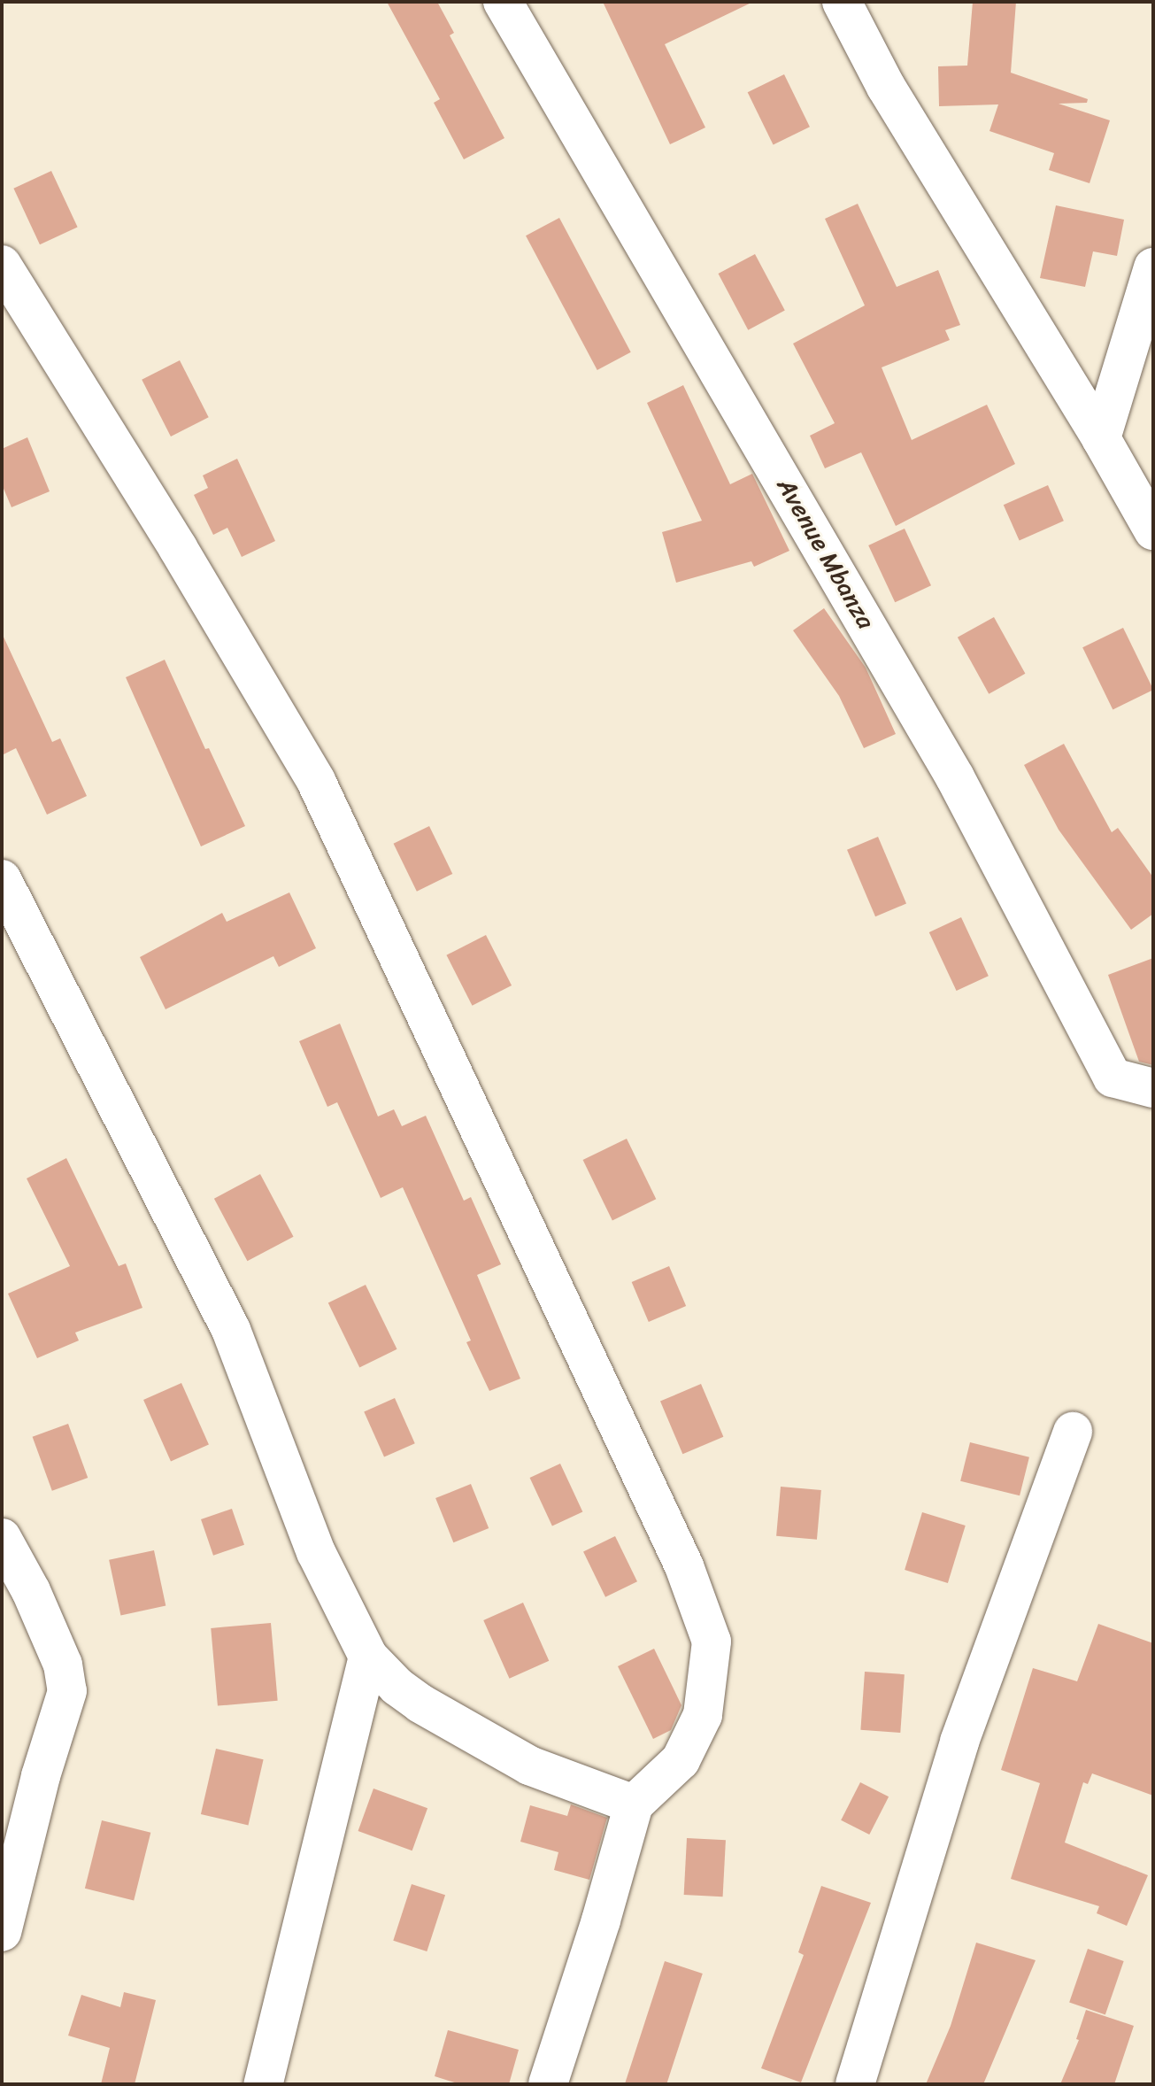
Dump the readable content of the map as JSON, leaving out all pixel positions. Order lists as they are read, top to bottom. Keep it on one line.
{"streets":{"street":["Avenue Mbanza"]}}
